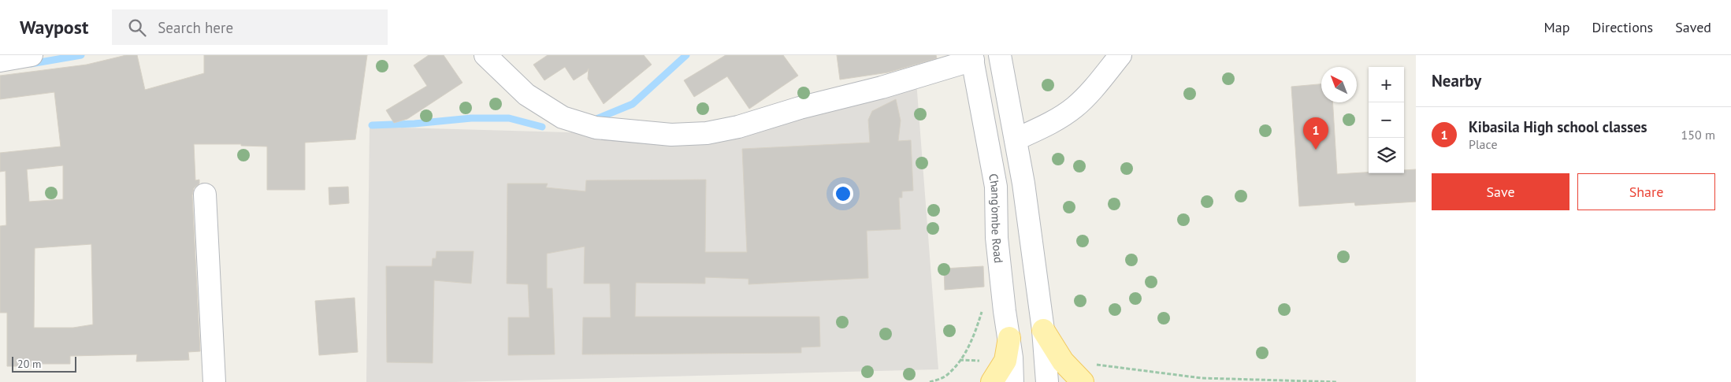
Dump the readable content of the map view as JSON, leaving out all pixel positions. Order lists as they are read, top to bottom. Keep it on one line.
{"streets":{"street":["Chang'ombe Road"]},"scale_bar":"20 m","north":"top left","page":{"header":"Waypost","search":"Search here","nav":["Map","Directions","Saved"],"heading":"Nearby","map_buttons":["+","−"],"list":[{"mark":"1","name":"Kibasila High school classes","note":"Place","value":"150 m"}],"pins":"1","buttons":["Save","Share"],"scale":"20 m"}}
